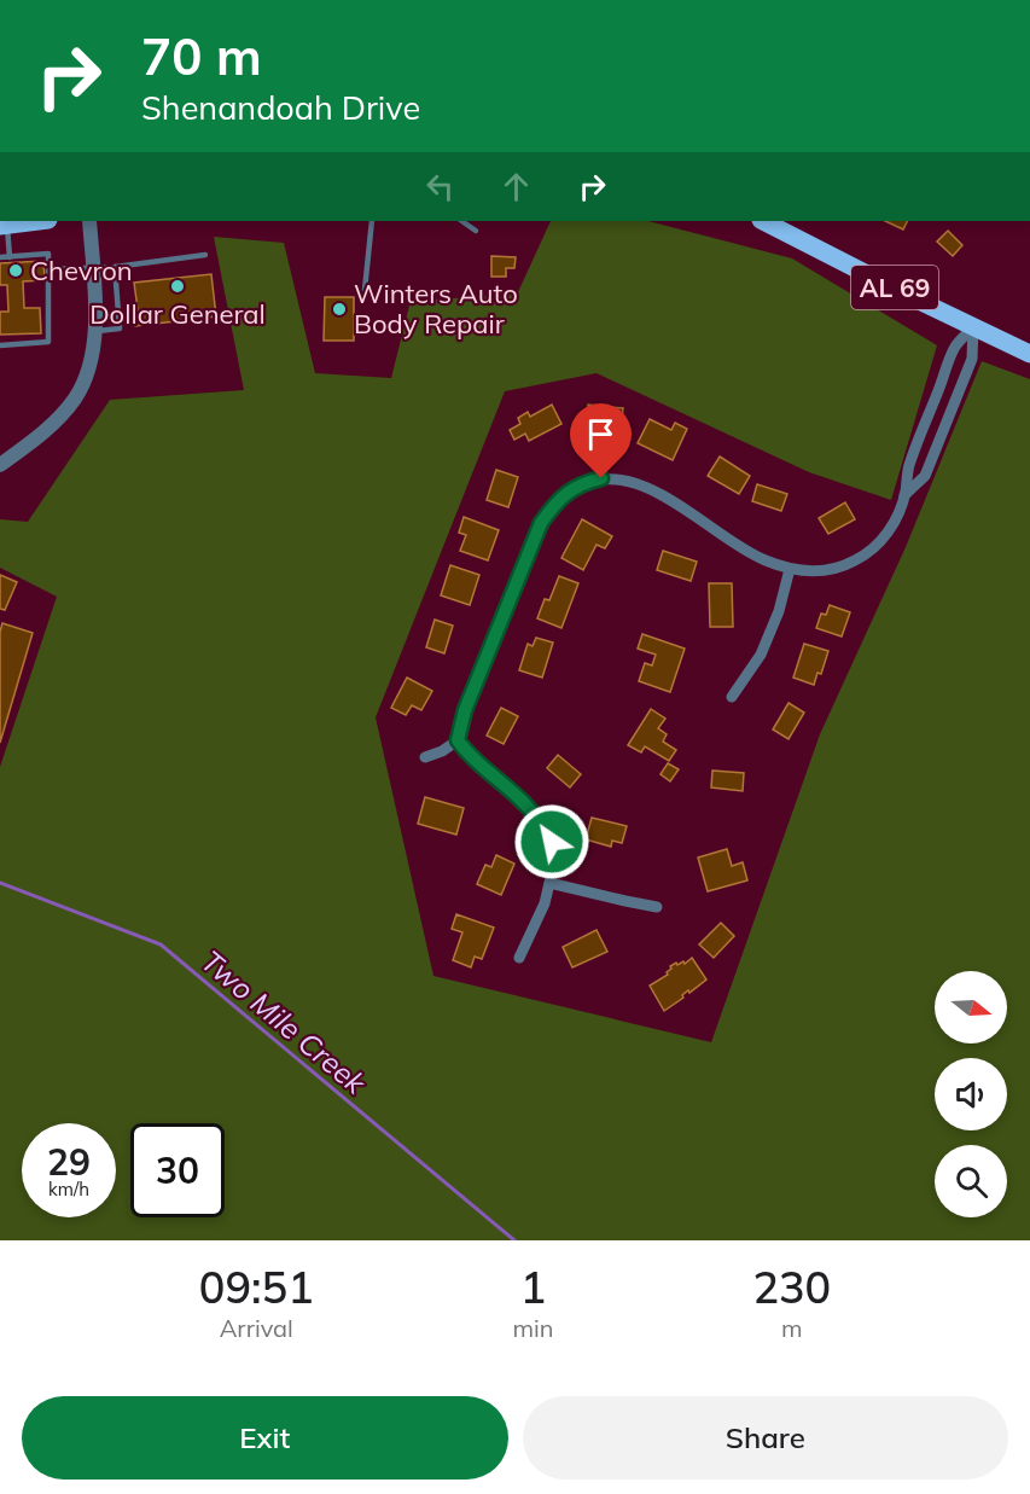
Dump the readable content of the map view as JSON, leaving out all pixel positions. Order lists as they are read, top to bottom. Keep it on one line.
{"streets":{"main road":["AL 69"]},"water":["Two Mile Creek"],"places":["Chevron","Dollar General","Winters Auto Body Repair"],"north":"right","page":{"turn":["70 m","Shenandoah Drive"],"speed":"29 km/h","limit":"30","eta":["09:51","Arrival","1","min","230","m"],"buttons":["Exit","Share"]}}
